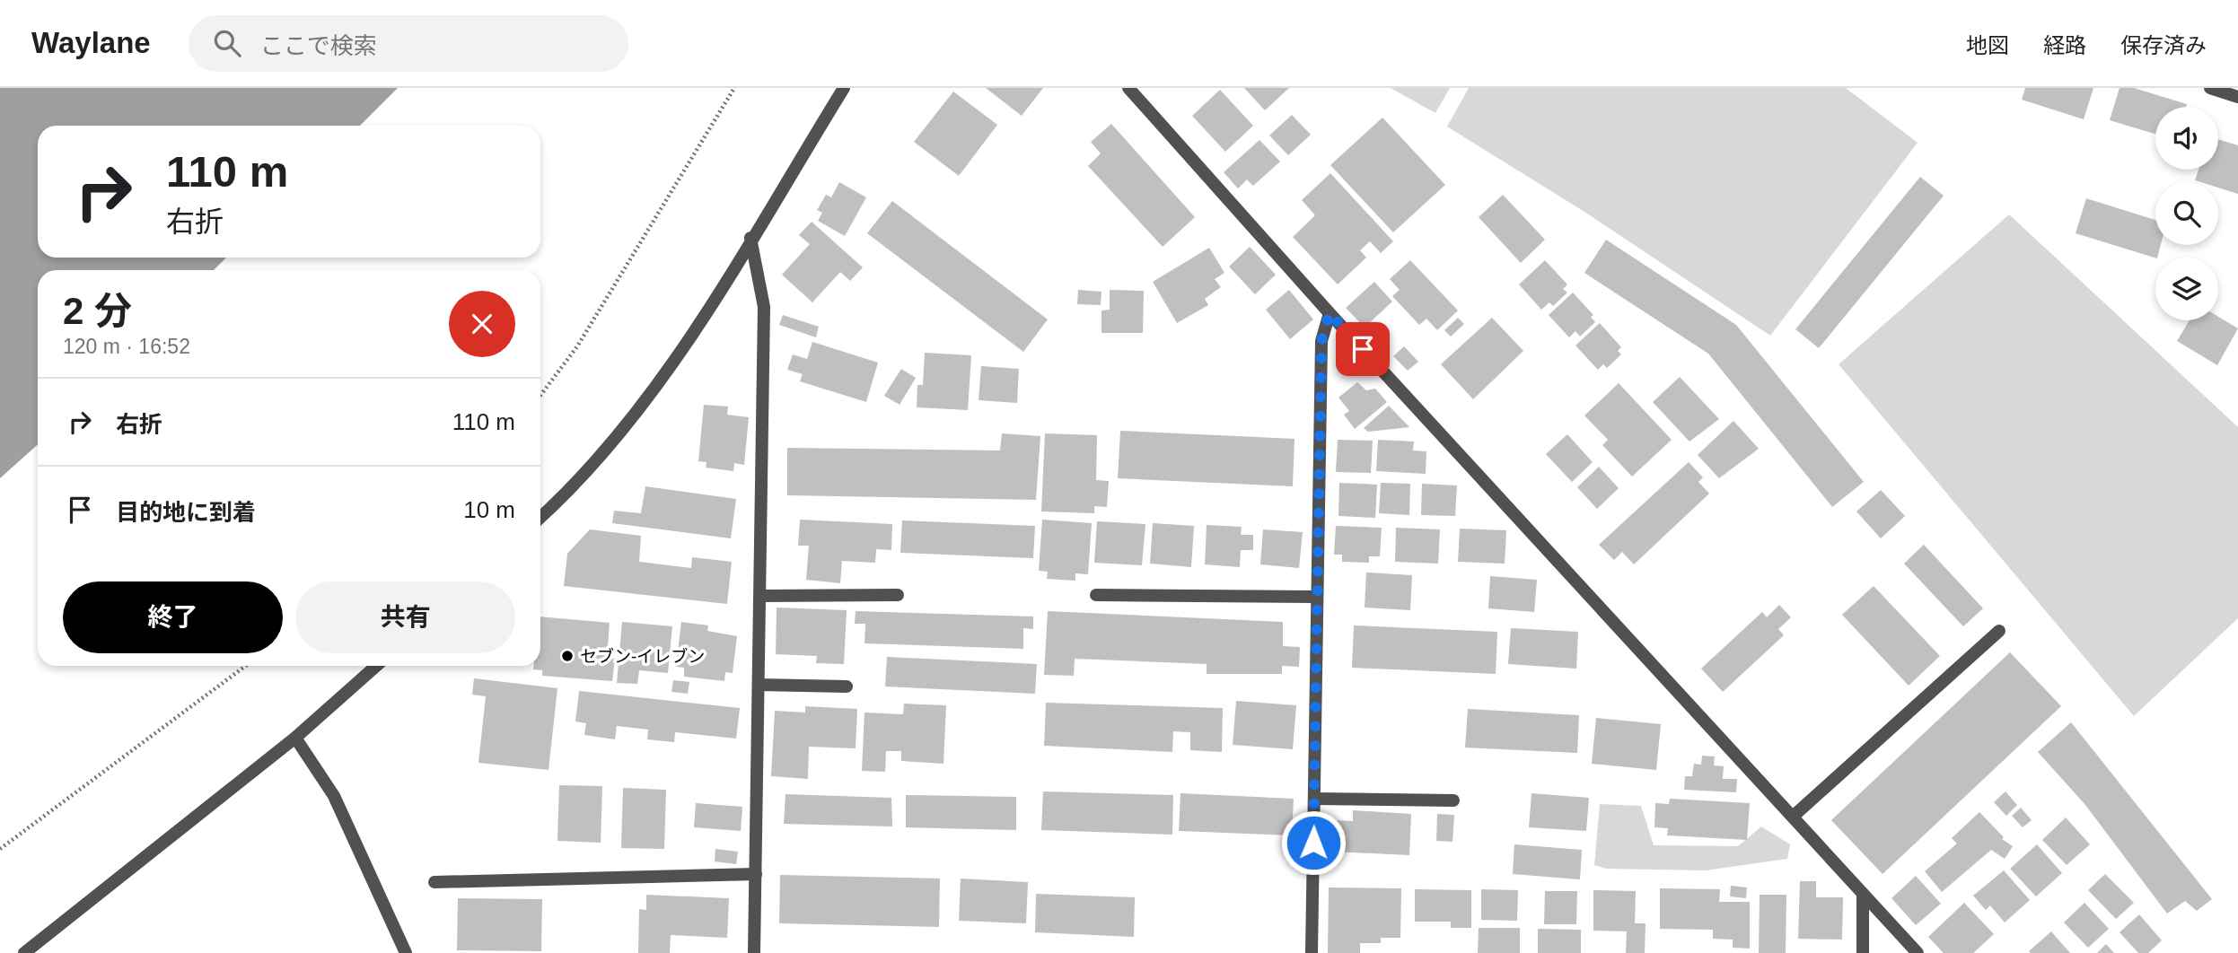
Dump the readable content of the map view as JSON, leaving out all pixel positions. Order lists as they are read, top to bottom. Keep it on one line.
{"places":["セブン-イレブン"],"page":{"header":"Waylane","search":"ここで検索","nav":["地図","経路","保存済み"],"turn":["110 m","右折"],"heading":["2 分","120 m · 16:52"],"list":[{"name":"右折","value":"110 m"},{"name":"目的地に到着","value":"10 m"}],"buttons":["終了","共有"]}}
